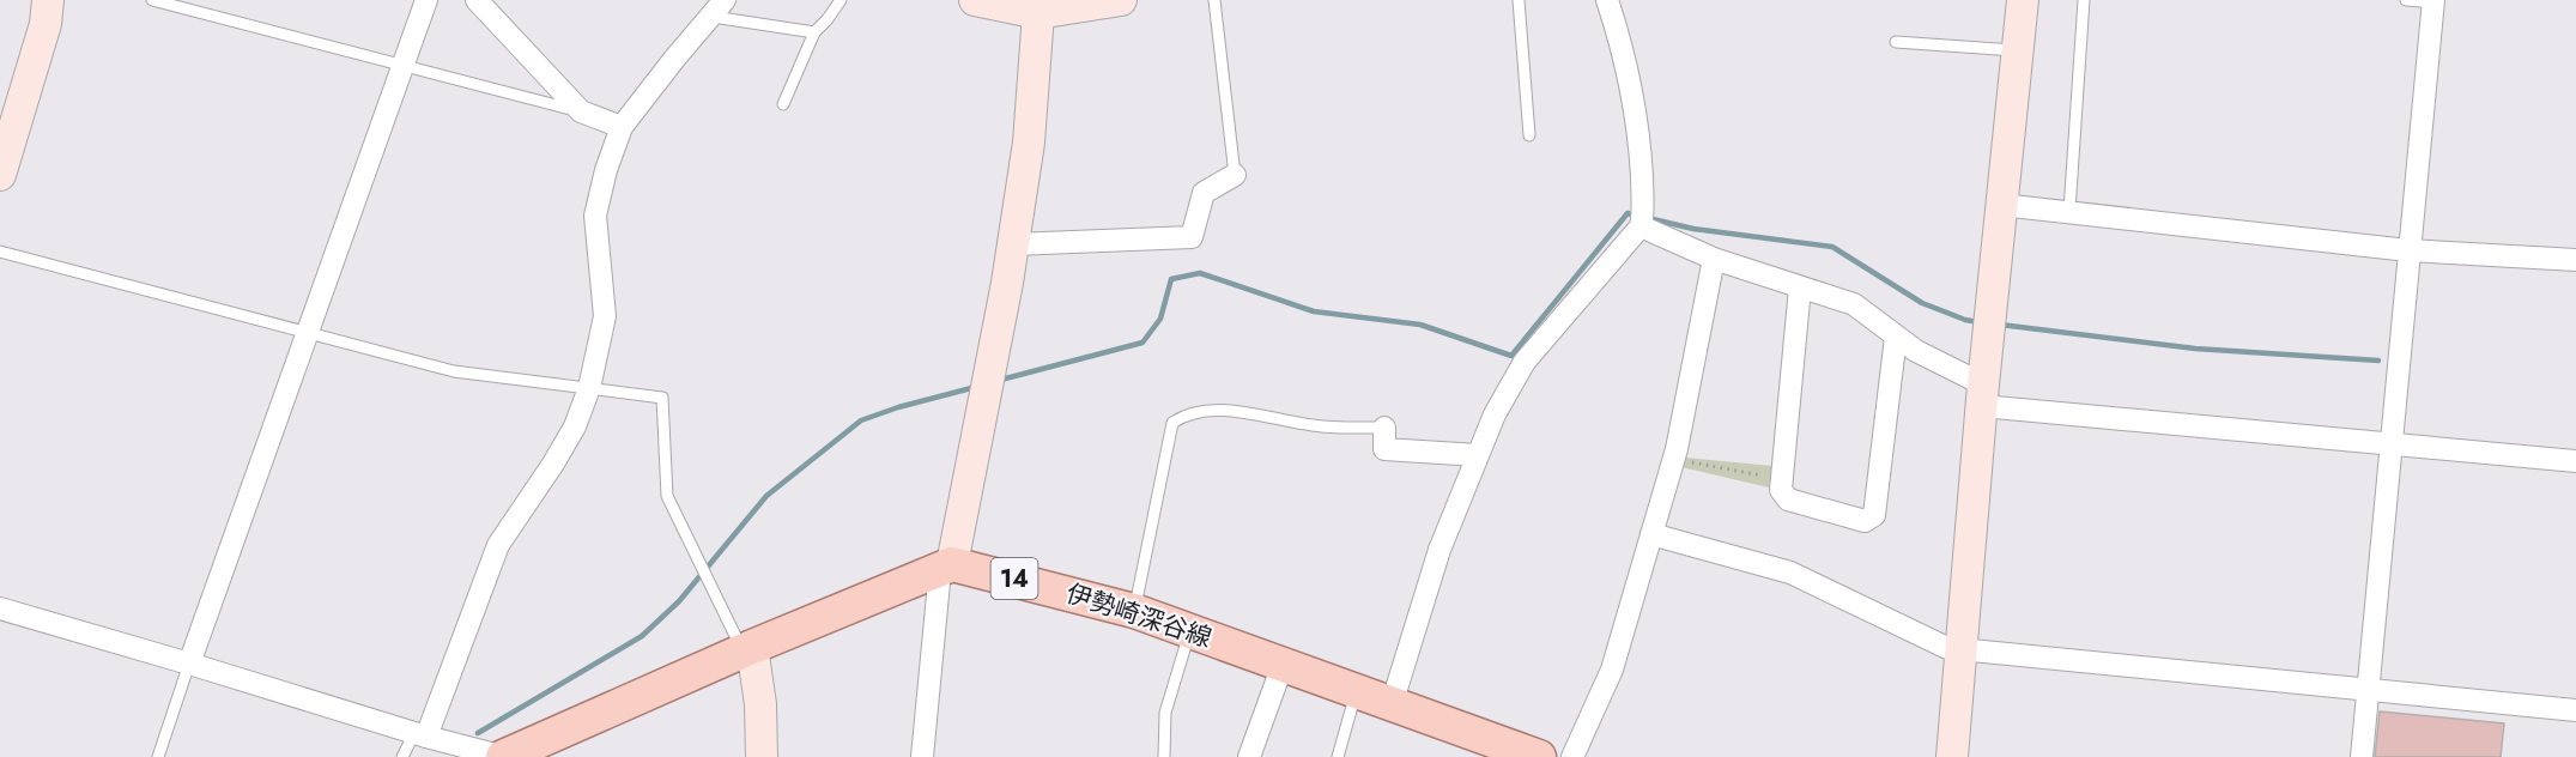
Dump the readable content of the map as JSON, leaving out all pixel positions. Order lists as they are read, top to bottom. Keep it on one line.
{"streets":{"main road":["14","伊勢崎深谷線"]}}
